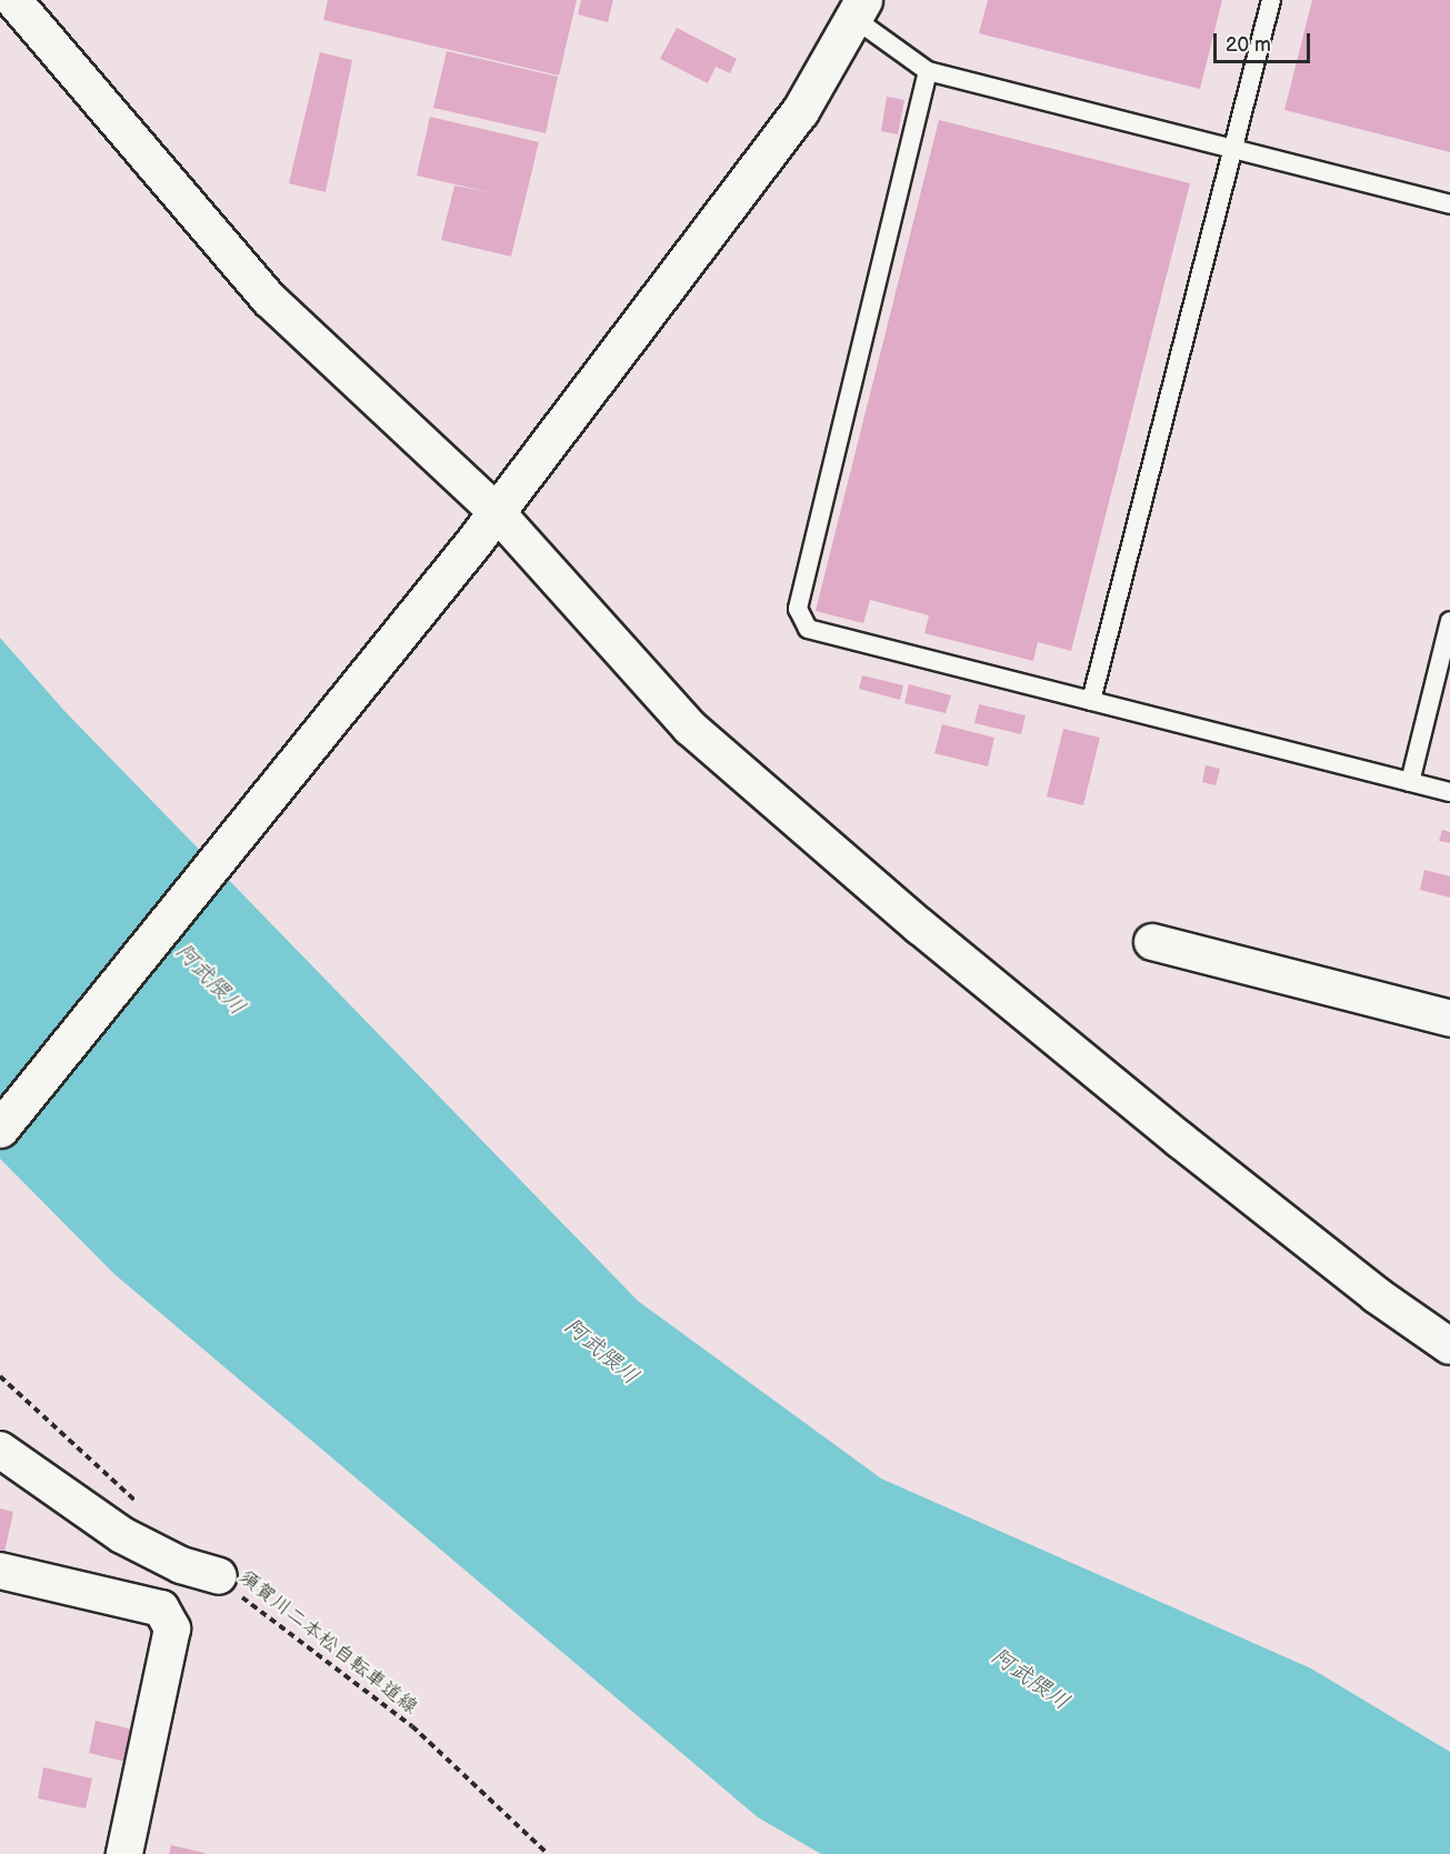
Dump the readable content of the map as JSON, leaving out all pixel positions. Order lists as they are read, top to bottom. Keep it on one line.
{"streets":{"path":["須賀川二本松自転車道線"]},"water":["阿武隈川"],"scale_bar":"20 m"}
